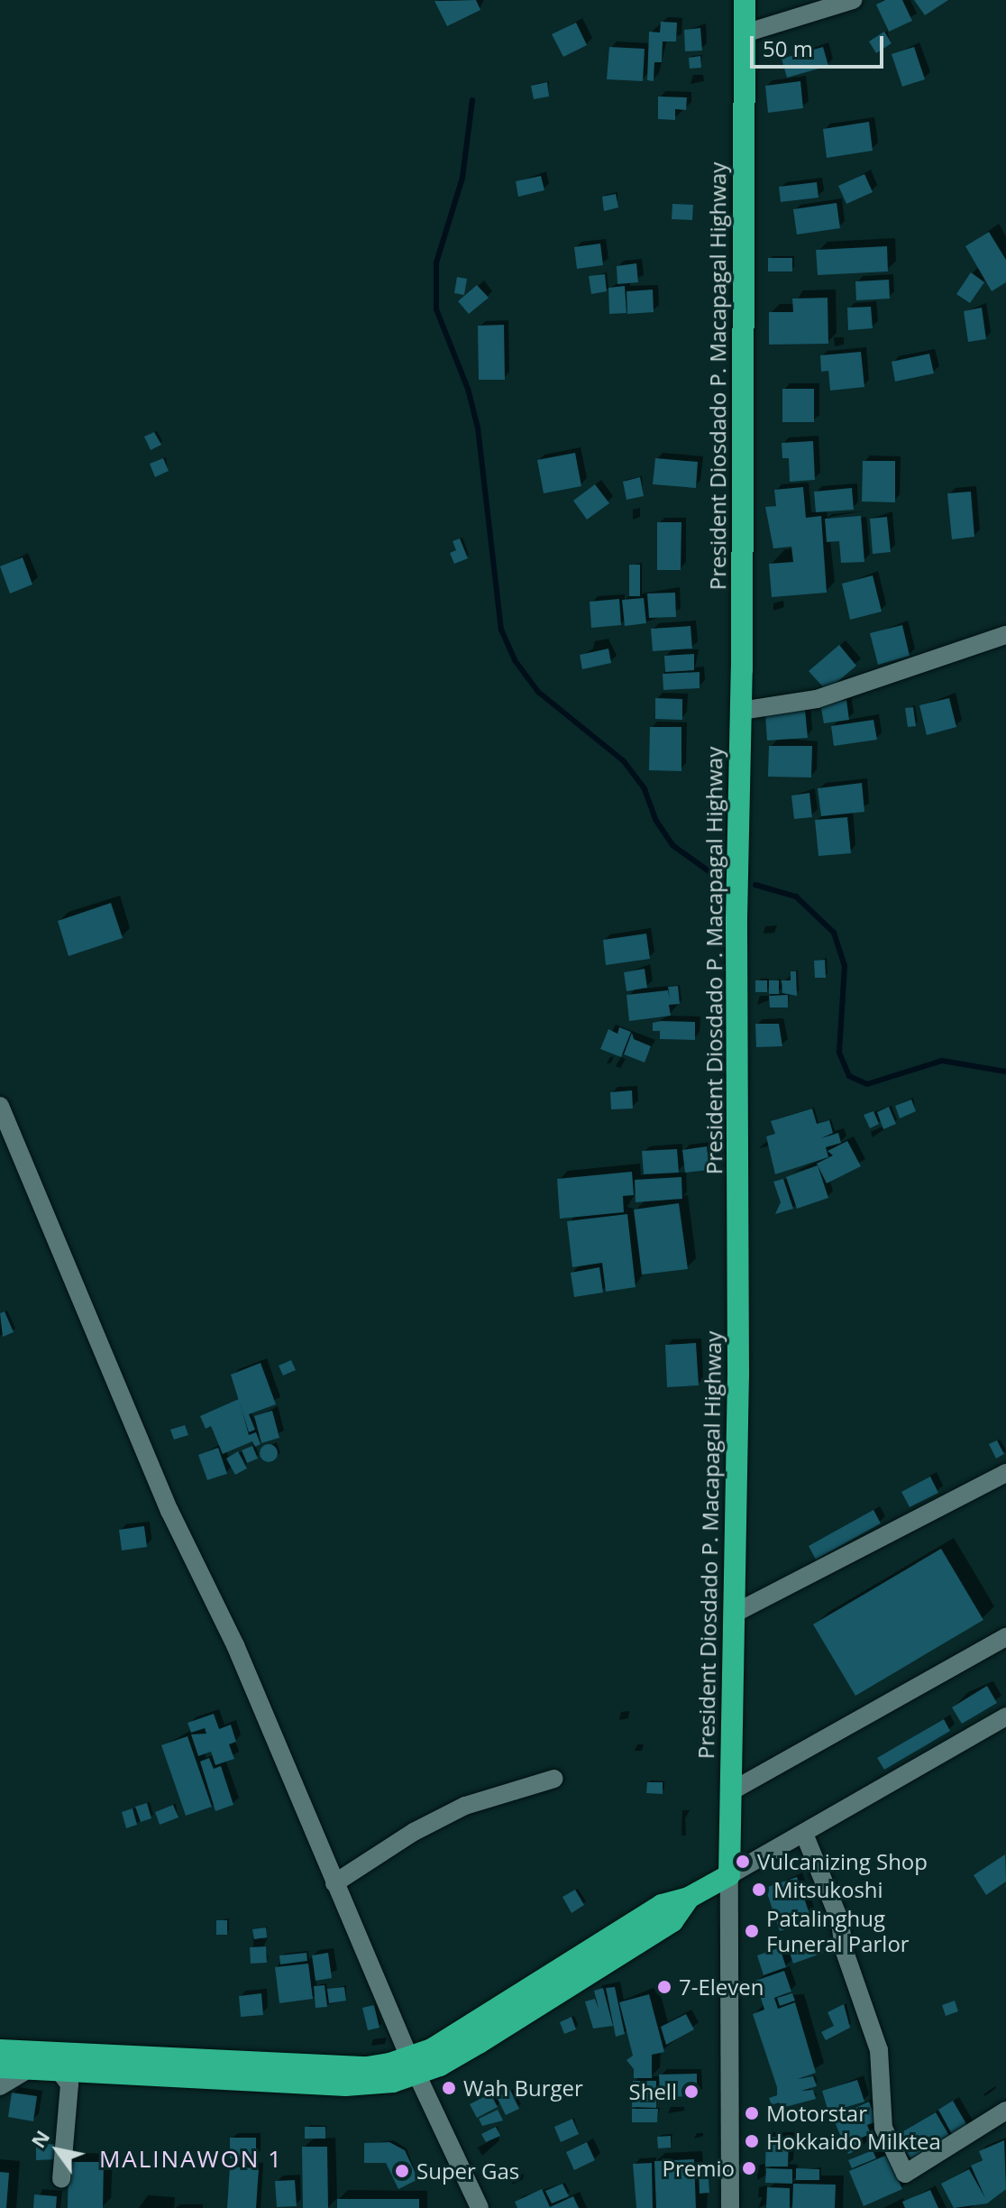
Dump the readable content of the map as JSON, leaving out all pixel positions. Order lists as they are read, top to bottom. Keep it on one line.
{"streets":{"highway":["President Diosdado P. Macapagal Highway"]},"districts":["MALINAWON 1"],"places":["Vulcanizing Shop","Mitsukoshi","Patalinghug Funeral Parlor","7-Eleven","Wah Burger","Shell","Motorstar","Hokkaido Milktea","Premio","Super Gas"],"scale_bar":"50 m","north":"top left"}
